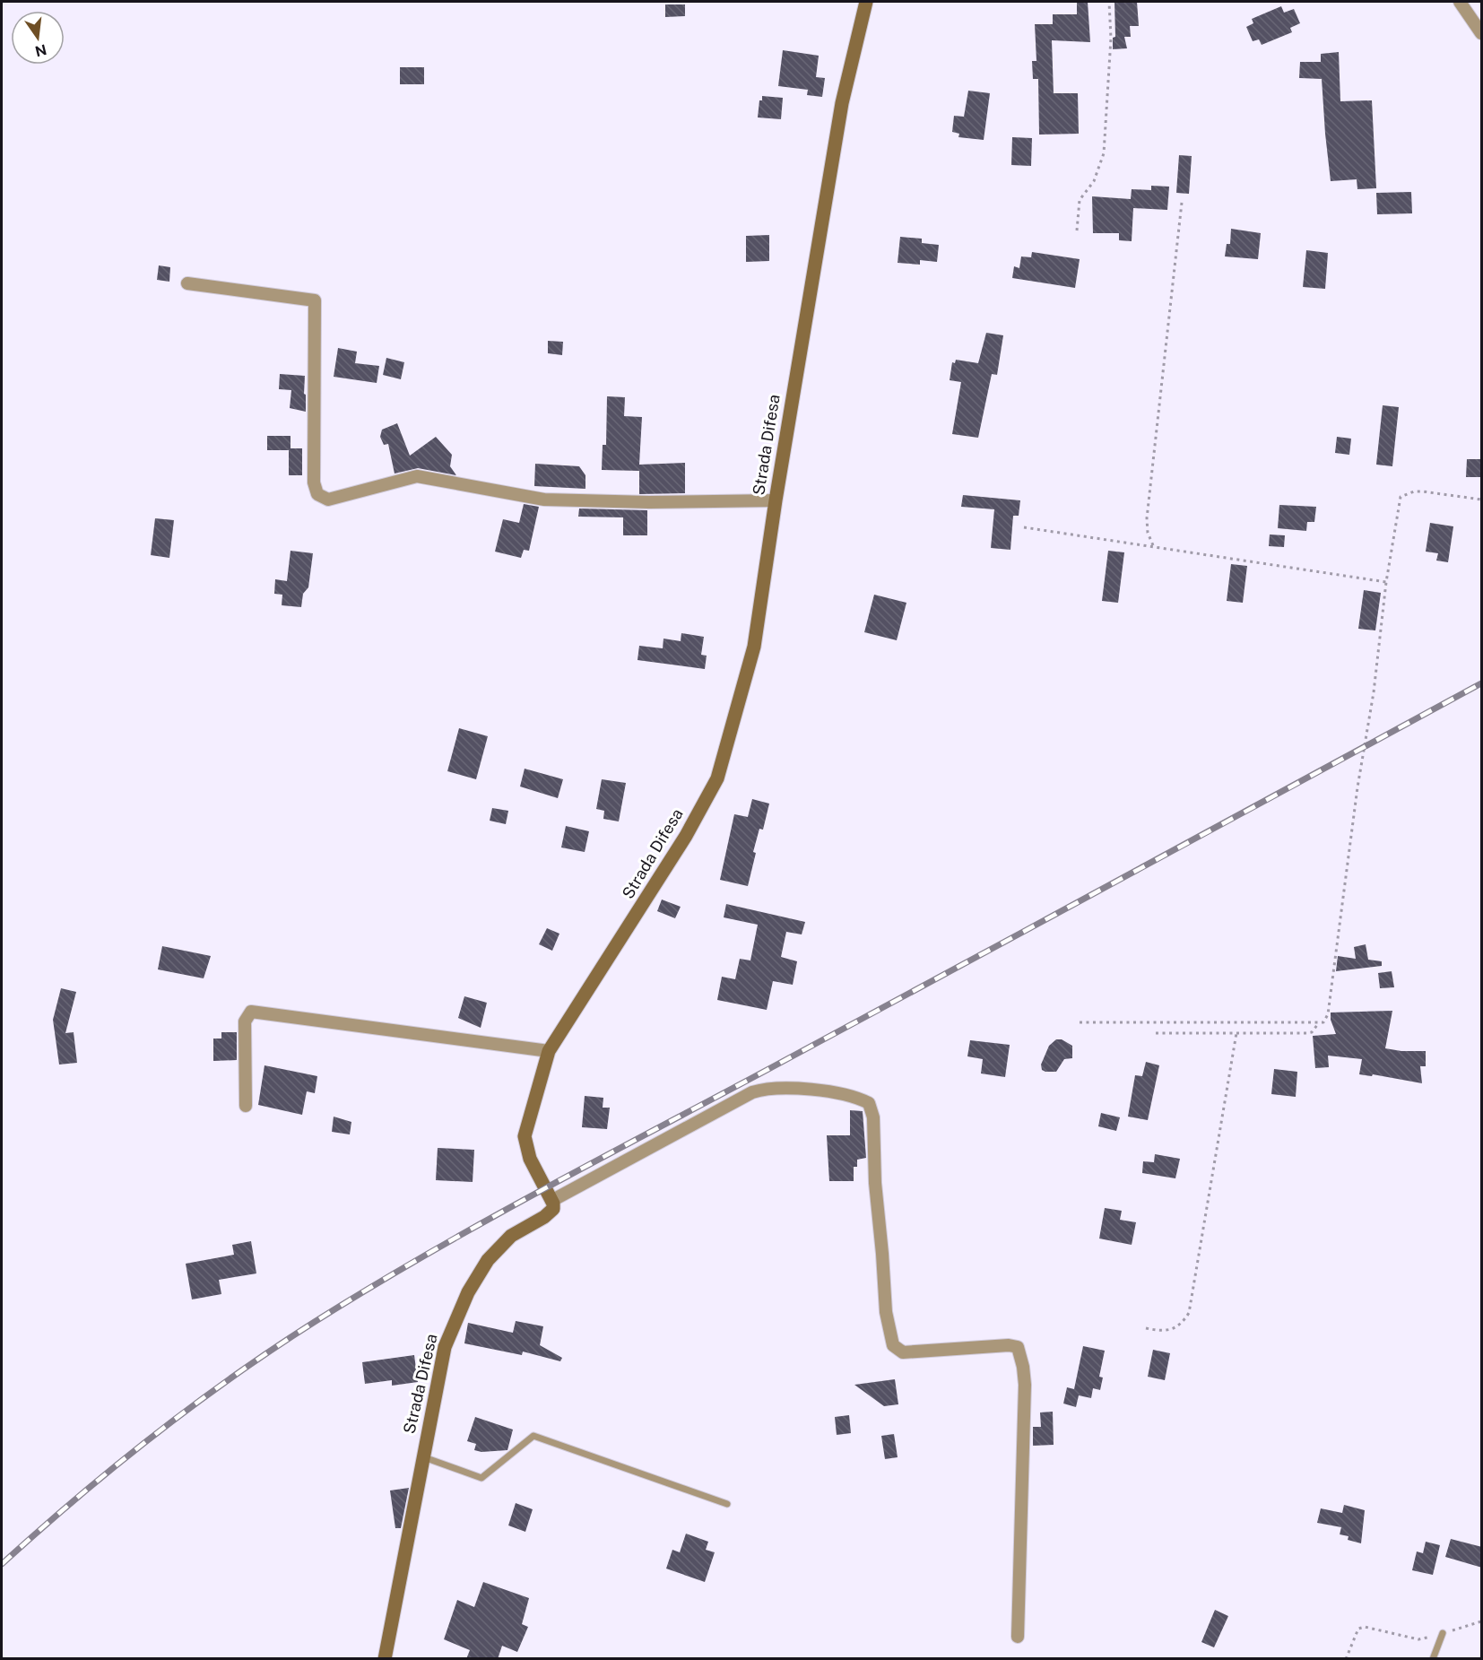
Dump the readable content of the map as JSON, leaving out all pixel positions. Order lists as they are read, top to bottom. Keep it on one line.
{"streets":{"street":["Strada Difesa"]},"north":"bottom"}
